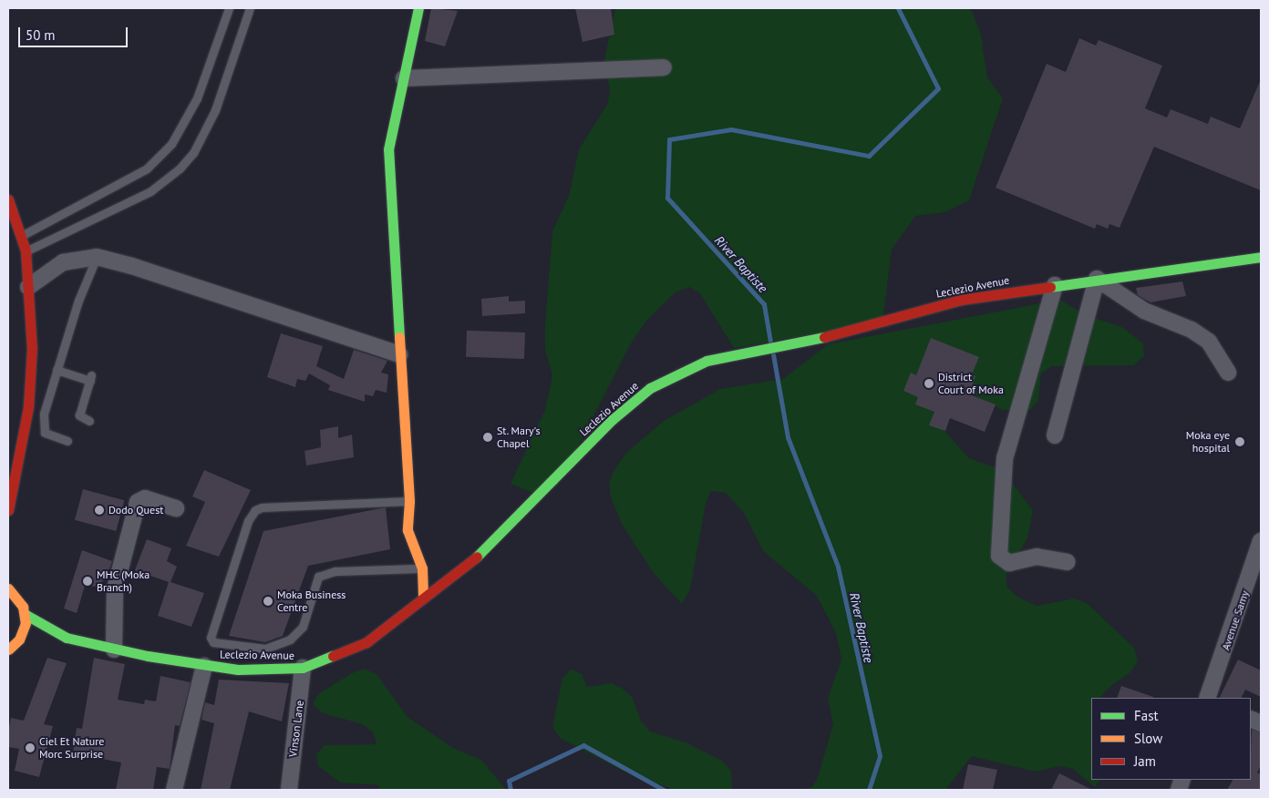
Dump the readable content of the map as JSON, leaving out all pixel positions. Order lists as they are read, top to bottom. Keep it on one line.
{"streets":{"main road":["Leclezio Avenue"],"street":["Avenue Samy","Vinson Lane"]},"crossings":[["Leclezio Avenue","Vinson Lane"]],"water":["River Baptiste"],"places":["District Court of Moka","St. Mary's Chapel","Moka eye hospital","Dodo Quest","MHC (Moka Branch)","Moka Business Centre","Ciel Et Nature Morc Surprise"],"legend":["Fast","Slow","Jam"],"scale_bar":"50 m"}
